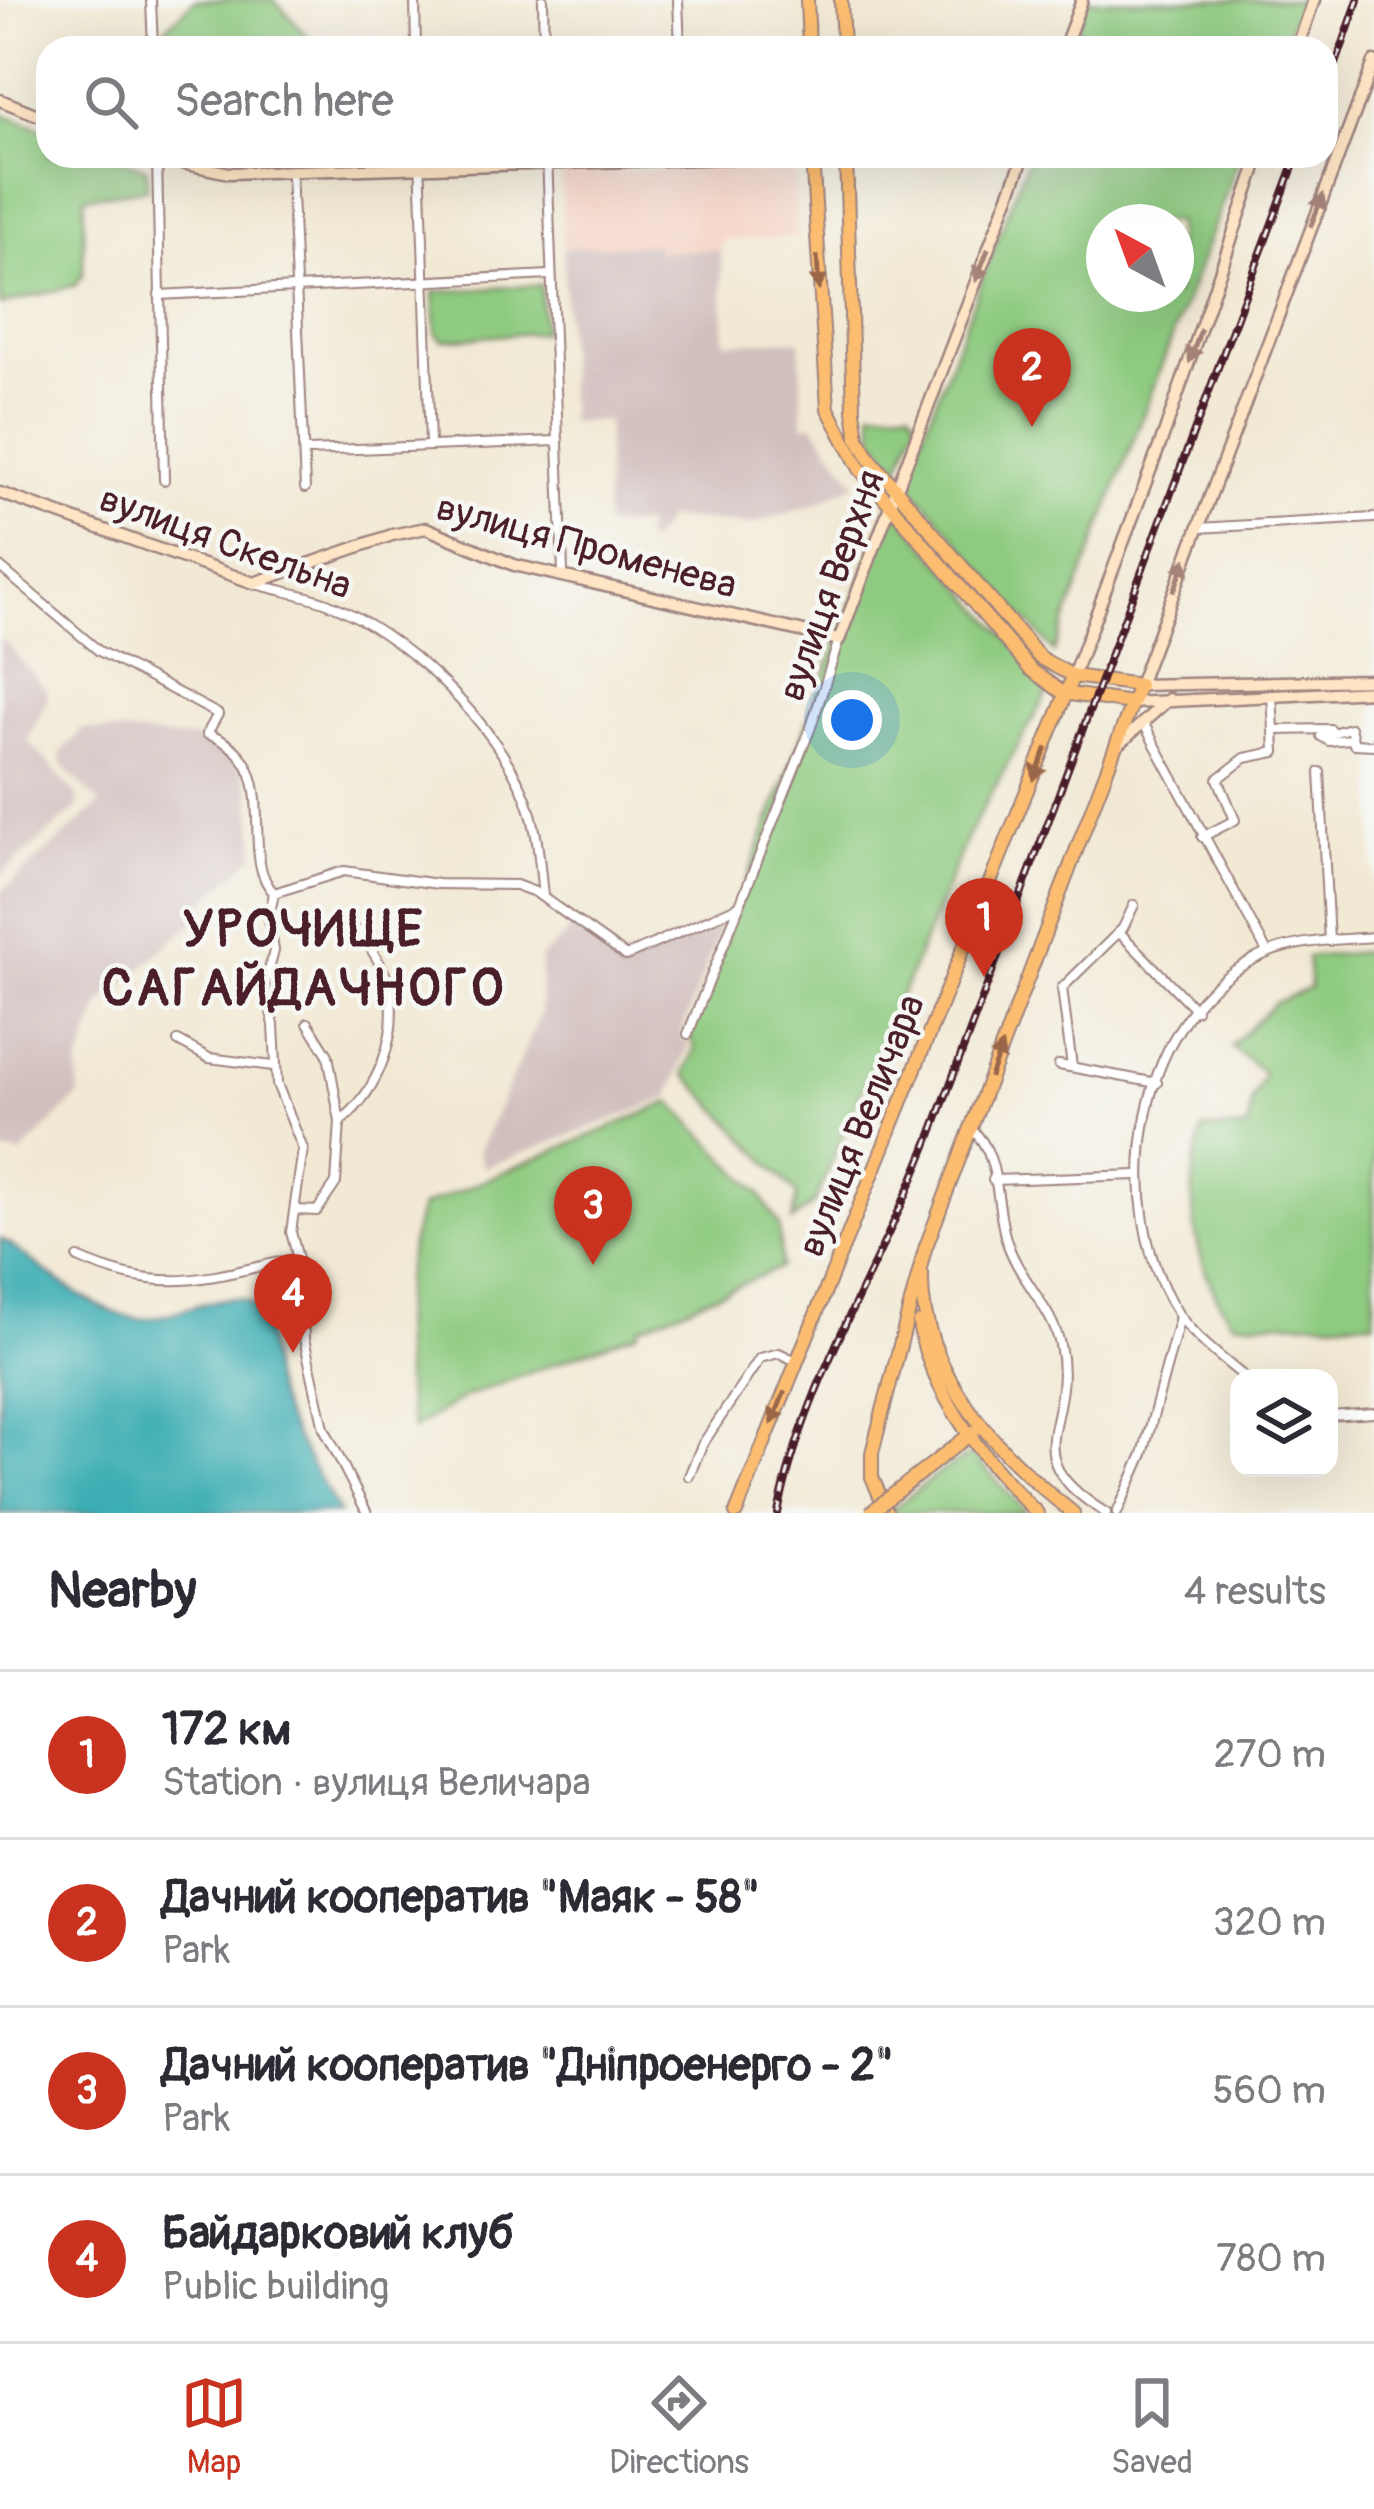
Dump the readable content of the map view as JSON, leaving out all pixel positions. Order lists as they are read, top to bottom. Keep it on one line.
{"streets":{"main road":["вулиця Величара"],"street":["вулиця Скельна","вулиця Променева","вулиця Верхня"]},"crossings":[["вулиця Скельна","вулиця Променева"],["вулиця Променева","вулиця Верхня"]],"one_way":["вулиця Верхня"],"districts":["УРОЧИЩЕ САГАЙДАЧНОГО"],"north":"top left","page":{"search":"Search here","pins":["2","1","3","4"],"heading":["Nearby","4 results"],"list":[{"mark":"1","name":"172 км","note":"Station · вулиця Величара","value":"270 m"},{"mark":"2","name":"Дачний кооператив \"Маяк - 58\"","note":"Park","value":"320 m"},{"mark":"3","name":"Дачний кооператив \"Дніпроенерго - 2\"","note":"Park","value":"560 m"},{"mark":"4","name":"Байдарковий клуб","note":"Public building","value":"780 m"}],"nav":["Map","Directions","Saved"]}}
